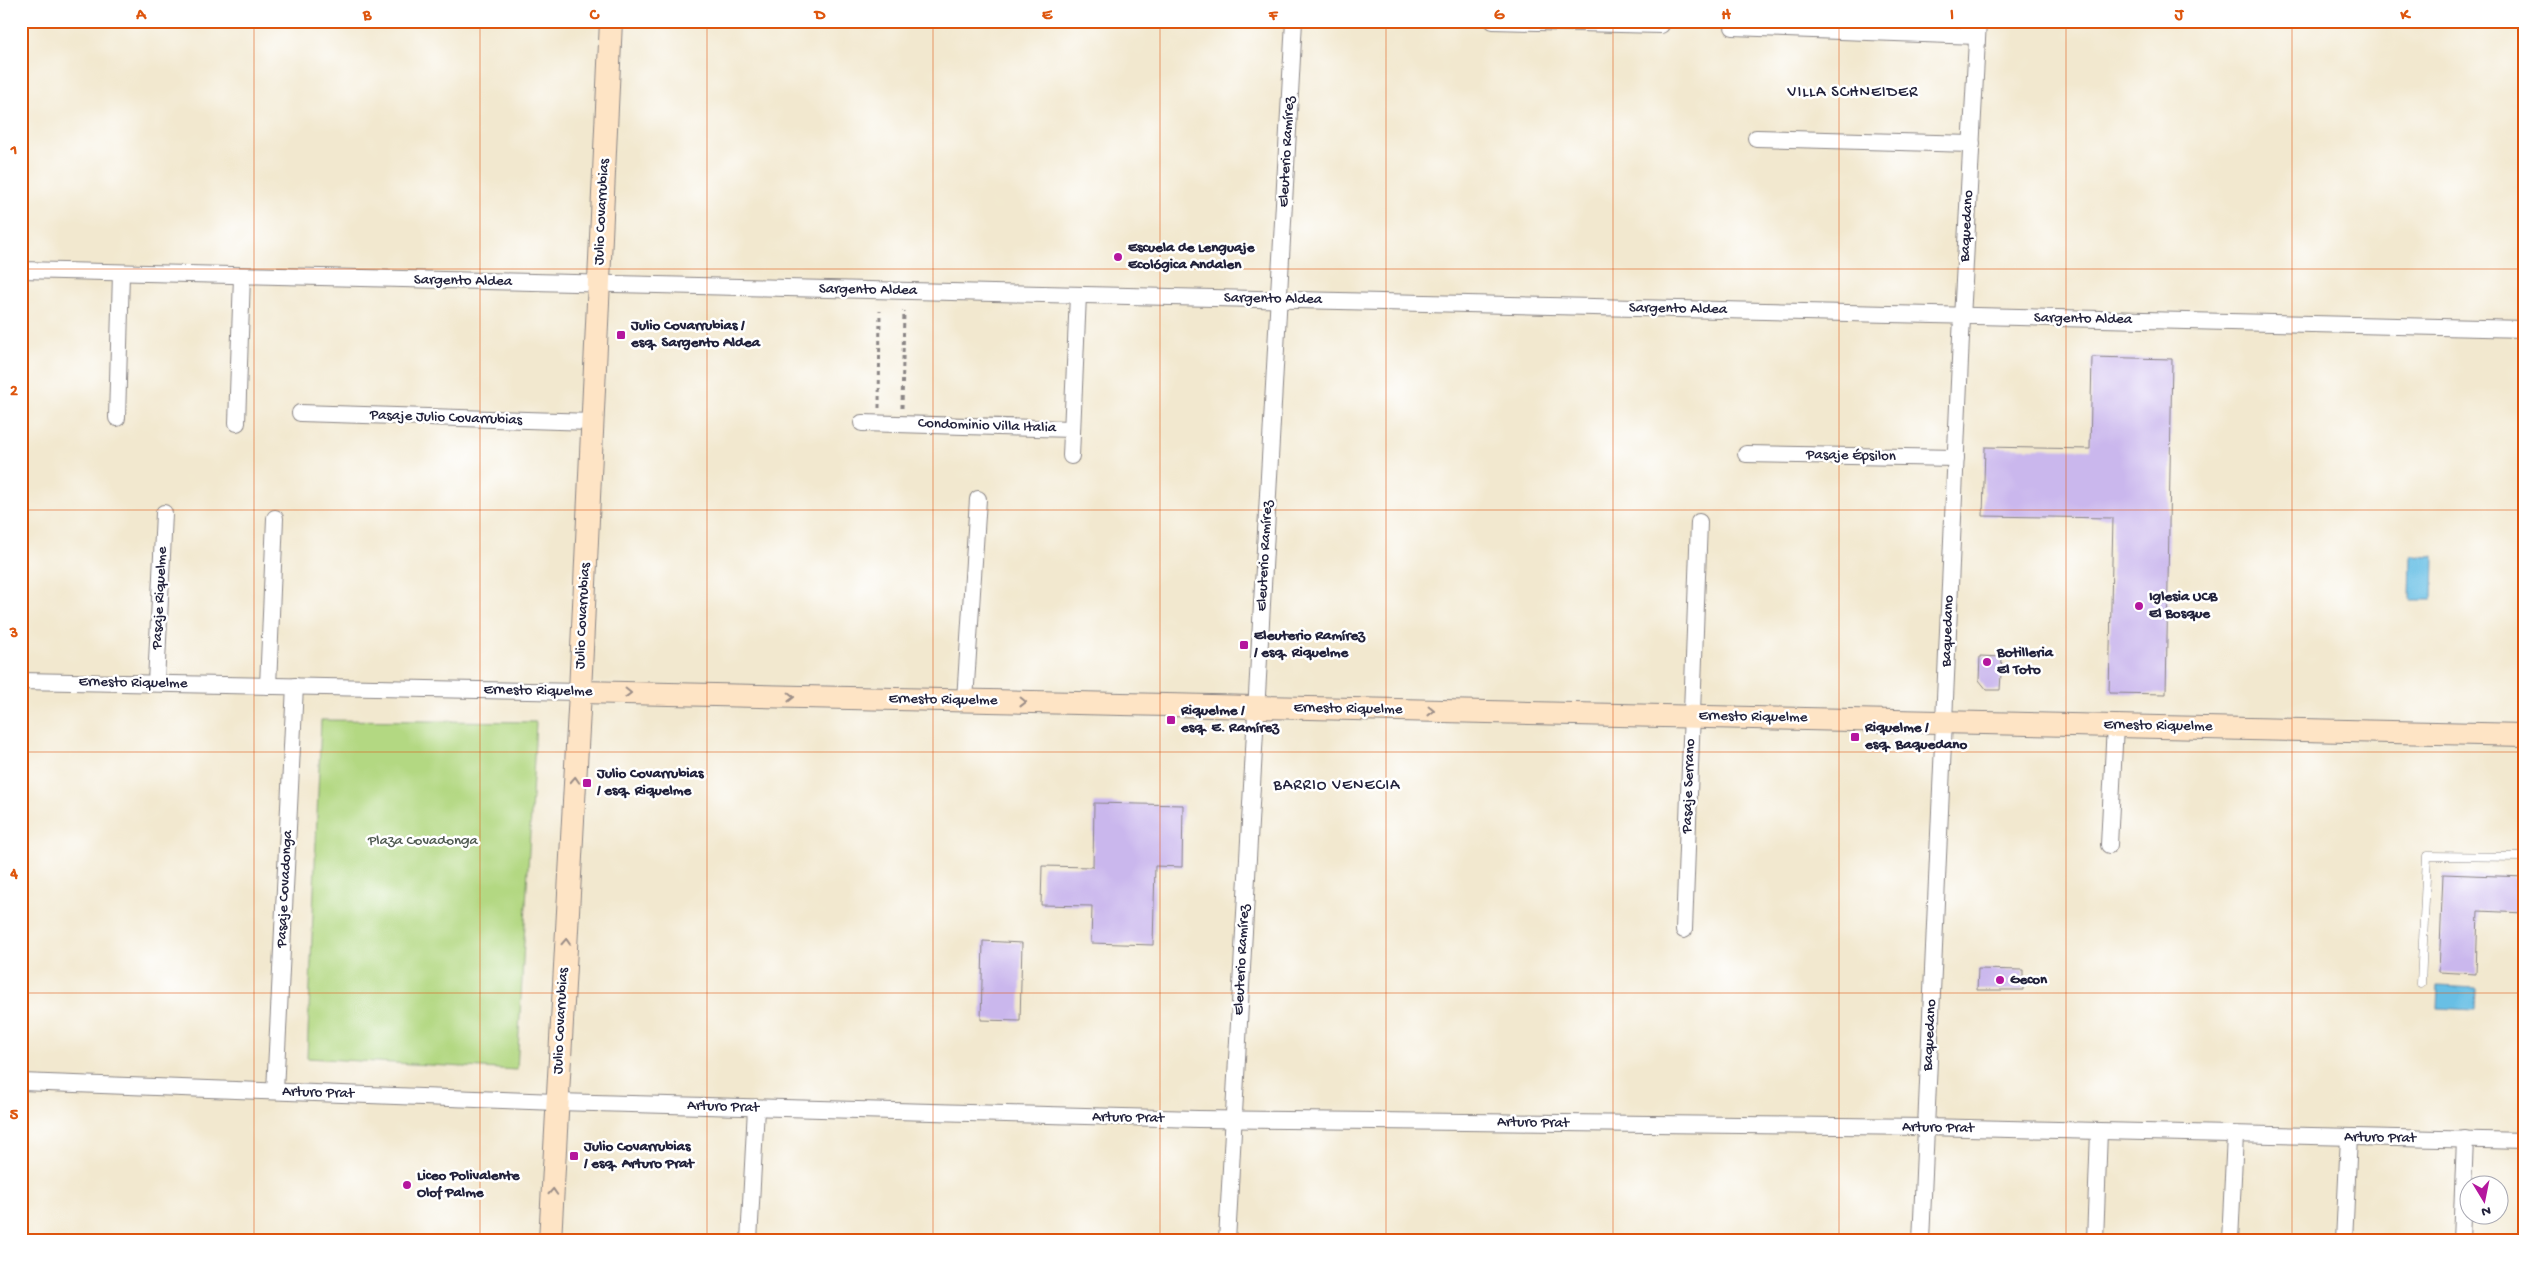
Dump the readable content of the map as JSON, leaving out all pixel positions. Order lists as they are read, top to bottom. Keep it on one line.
{"streets":{"street":["Eleuterio Ramírez","Julio Covarrubias","Baquedano","Sargento Aldea","Pasaje Julio Covarrubias","Condominio Villa Italia","Pasaje Épsilon","Pasaje Riquelme","Ernesto Riquelme","Pasaje Serrano","Pasaje Covadonga","Arturo Prat"]},"crossings":[["Eleuterio Ramírez","Sargento Aldea"],["Eleuterio Ramírez","Ernesto Riquelme"],["Eleuterio Ramírez","Arturo Prat"],["Julio Covarrubias","Sargento Aldea"],["Julio Covarrubias","Pasaje Julio Covarrubias"],["Julio Covarrubias","Ernesto Riquelme"],["Julio Covarrubias","Arturo Prat"],["Baquedano","Sargento Aldea"],["Baquedano","Pasaje Épsilon"],["Baquedano","Ernesto Riquelme"],["Baquedano","Arturo Prat"],["Sargento Aldea","Condominio Villa Italia"],["Pasaje Riquelme","Ernesto Riquelme"],["Ernesto Riquelme","Pasaje Serrano"],["Ernesto Riquelme","Pasaje Covadonga"],["Pasaje Covadonga","Arturo Prat"]],"one_way":["Julio Covarrubias","Ernesto Riquelme"],"districts":["VILLA SCHNEIDER","BARRIO VENECIA"],"parks":["Plaza Covadonga"],"places":{"other":["Escuela de Lenguaje Ecológica Andalen","Iglesia UCB El Bosque","Botilleria El Toto","Gecon","Liceo Polivalente Olof Palme"],"transit":["Julio Covarrubias / esq. Sargento Aldea","Eleuterio Ramírez / esq. Riquelme","Riquelme / esq. E. Ramírez","Riquelme / esq. Baquedano","Julio Covarrubias / esq. Riquelme","Julio Covarrubias / esq. Arturo Prat"]},"north":"bottom","grid":{"columns":["A","B","C","D","E","F","G","H","I","J","K"],"rows":["1","2","3","4","5"]}}
